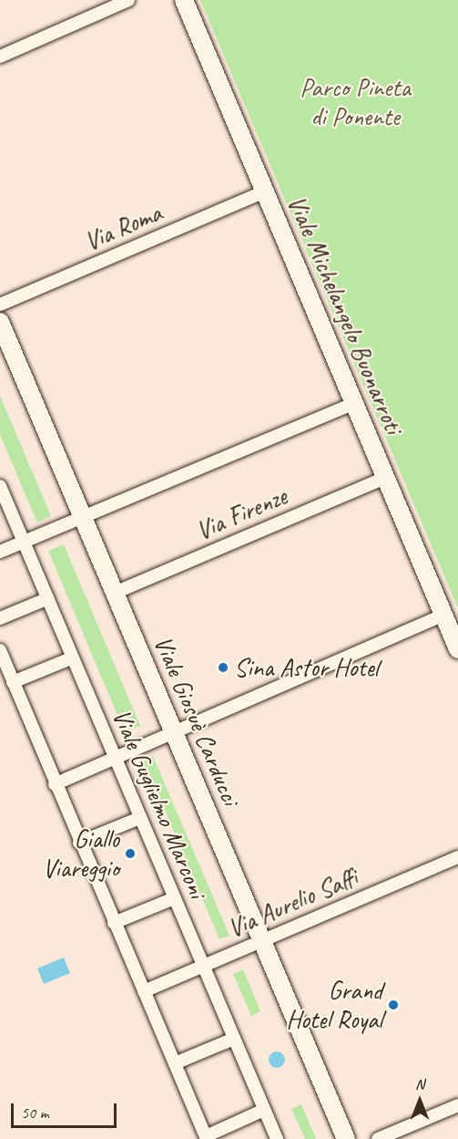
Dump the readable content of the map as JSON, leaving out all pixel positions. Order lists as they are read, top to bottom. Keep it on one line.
{"streets":{"street":["Via Roma","Viale Michelangelo Buonarroti","Via Firenze","Viale Giosuè Carducci","Viale Guglielmo Marconi","Via Aurelio Saffi"]},"crossings":[["Via Roma","Viale Michelangelo Buonarroti"],["Viale Michelangelo Buonarroti","Via Firenze"],["Via Firenze","Viale Giosuè Carducci"],["Viale Giosuè Carducci","Via Aurelio Saffi"],["Viale Guglielmo Marconi","Via Aurelio Saffi"]],"parks":["Parco Pineta di Ponente"],"places":["Sina Astor Hotel","Giallo Viareggio","Grand Hotel Royal"],"scale_bar":"50 m","north":"top"}
